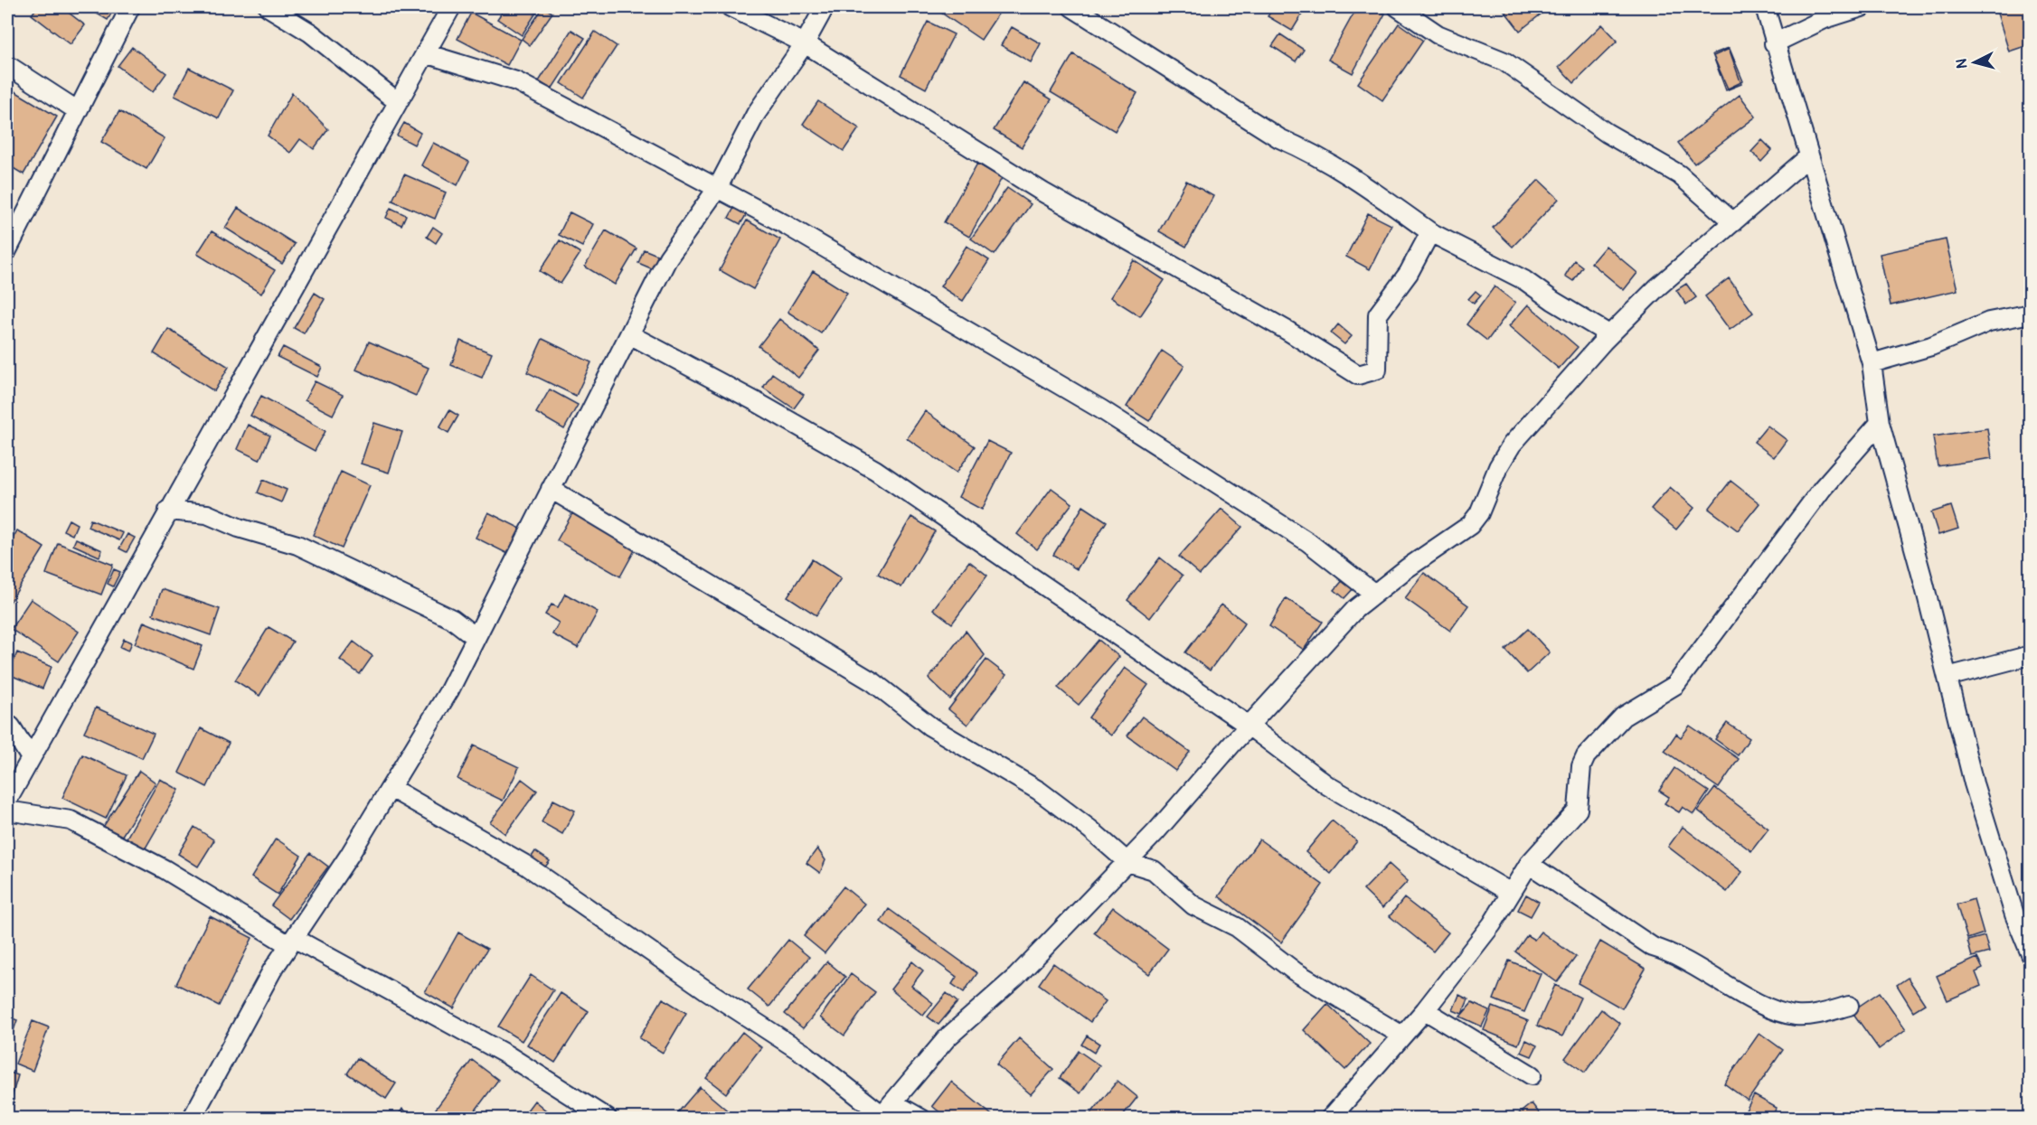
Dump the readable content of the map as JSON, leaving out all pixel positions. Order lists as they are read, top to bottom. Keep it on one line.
{"north":"left"}
